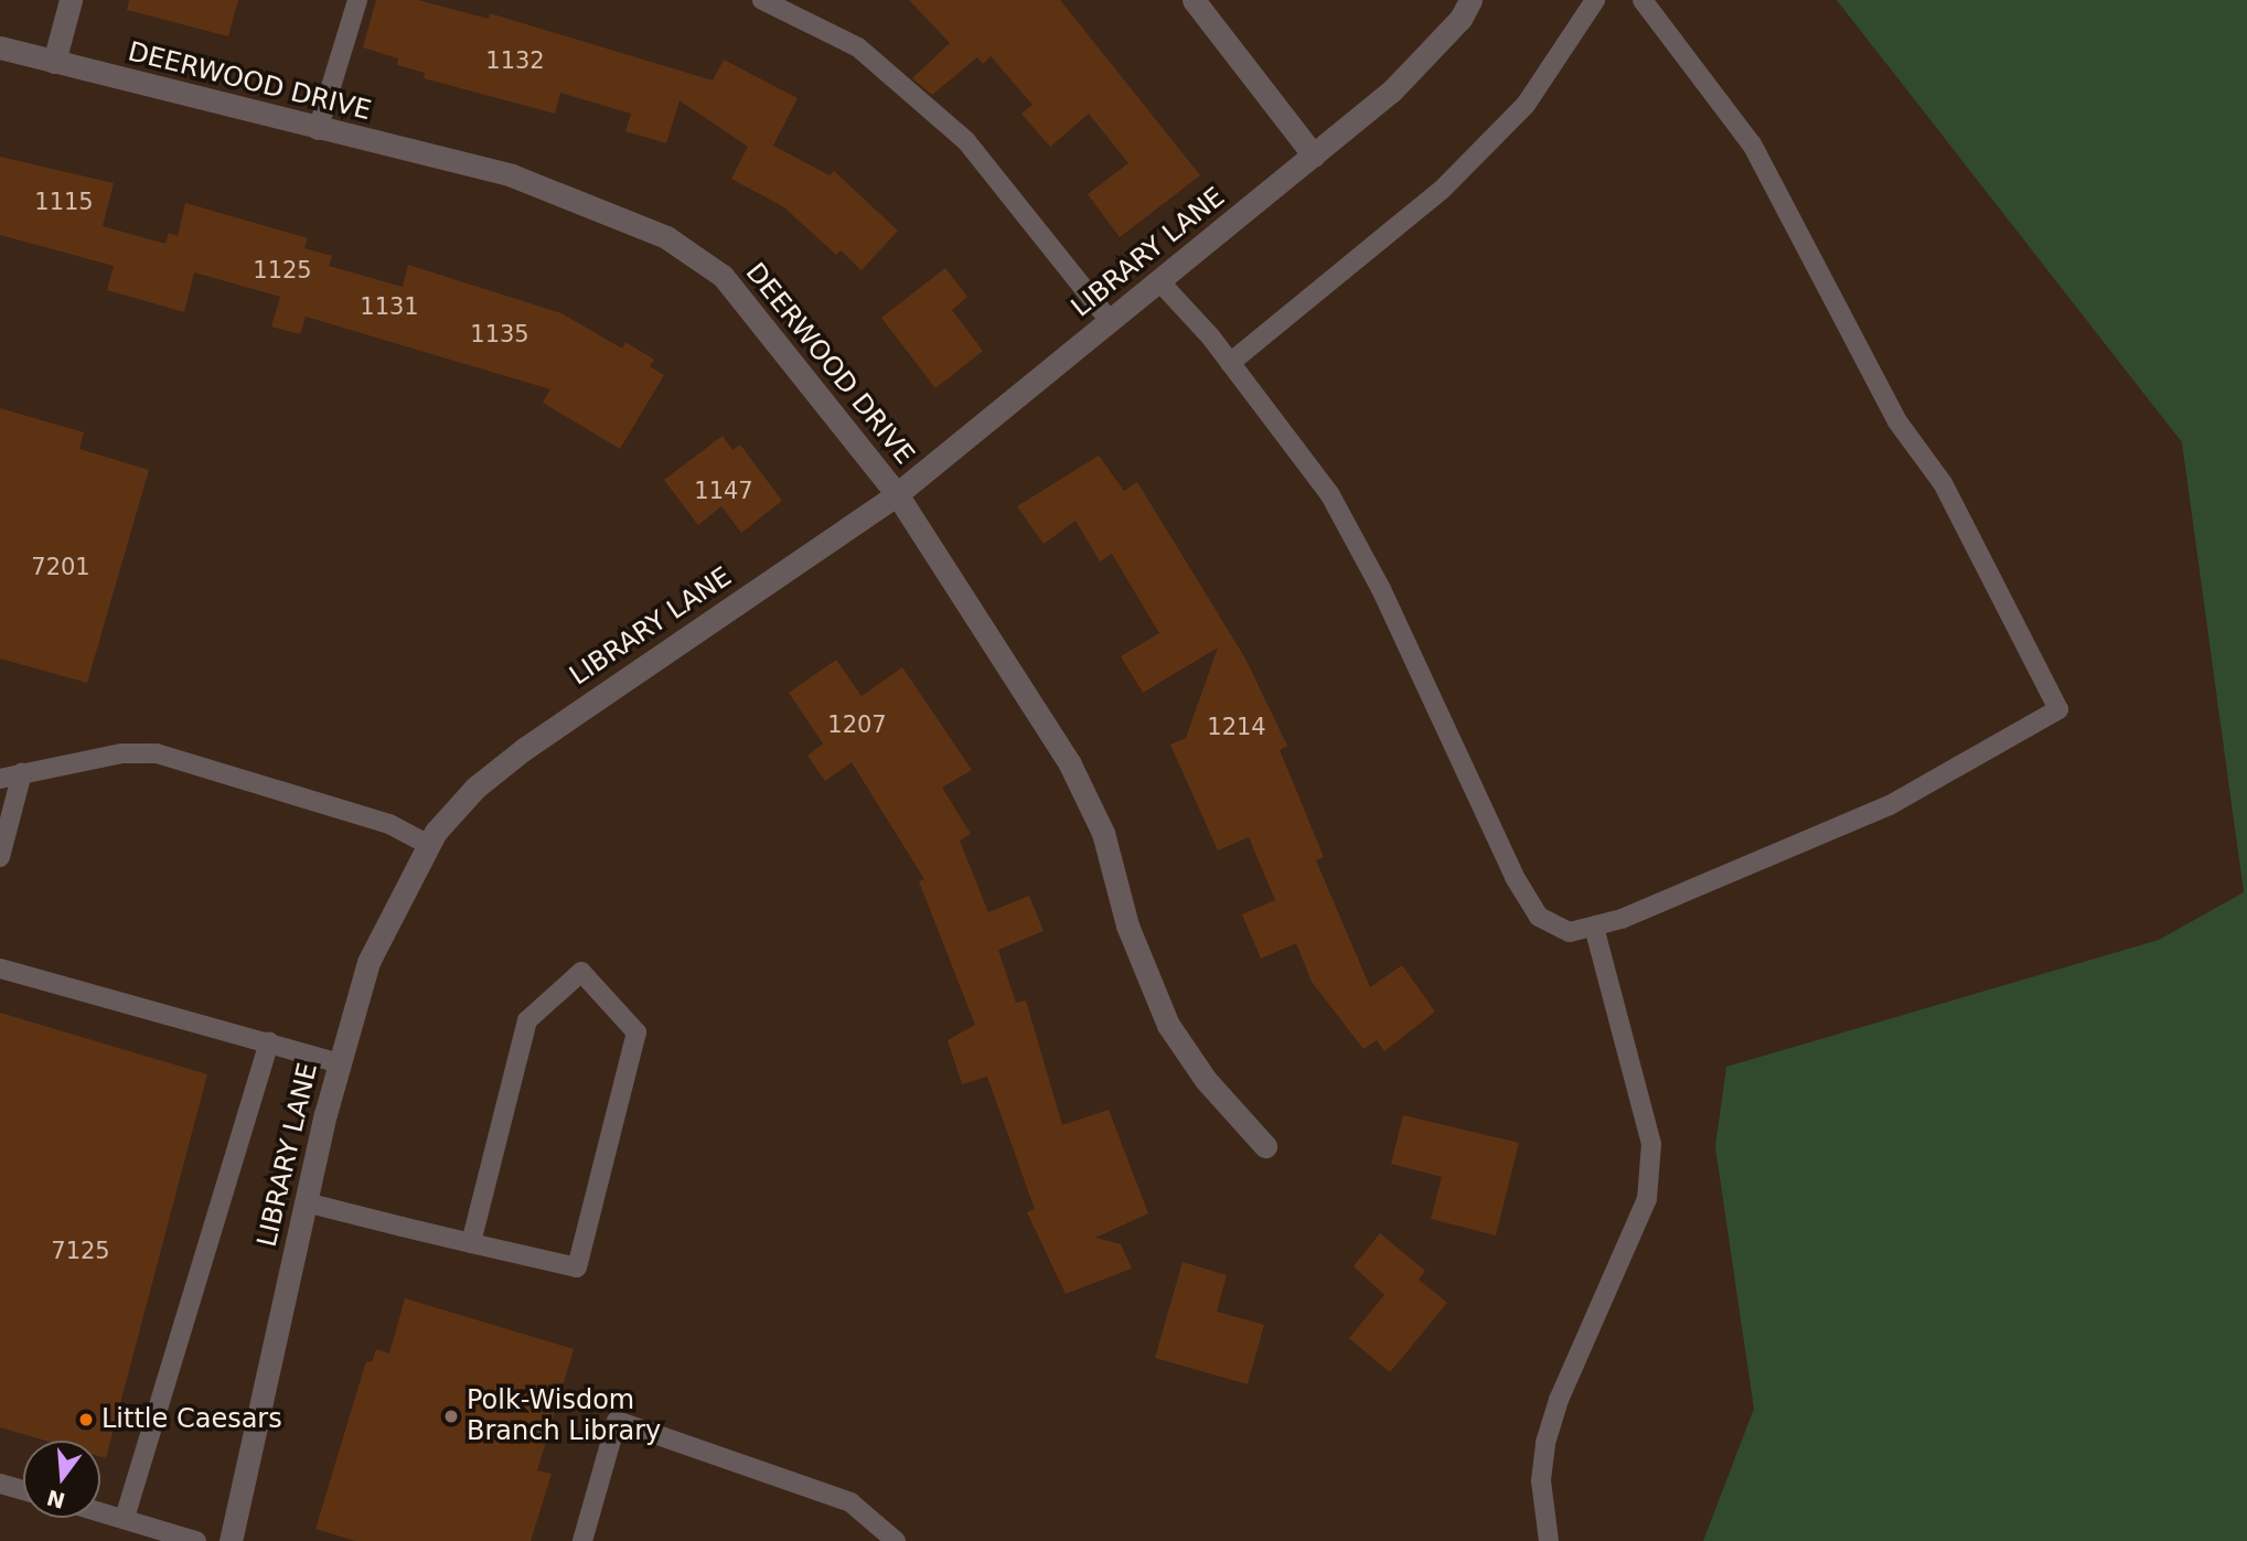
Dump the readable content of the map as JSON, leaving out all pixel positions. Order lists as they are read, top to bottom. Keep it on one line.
{"streets":{"street":["DEERWOOD DRIVE","LIBRARY LANE"]},"crossings":[["DEERWOOD DRIVE","LIBRARY LANE"]],"places":["Polk-Wisdom Branch Library","Little Caesars"],"house_numbers":["1132","1115","1125","1131","1135","1147","7201","1207","1214","7125"],"north":"bottom"}
